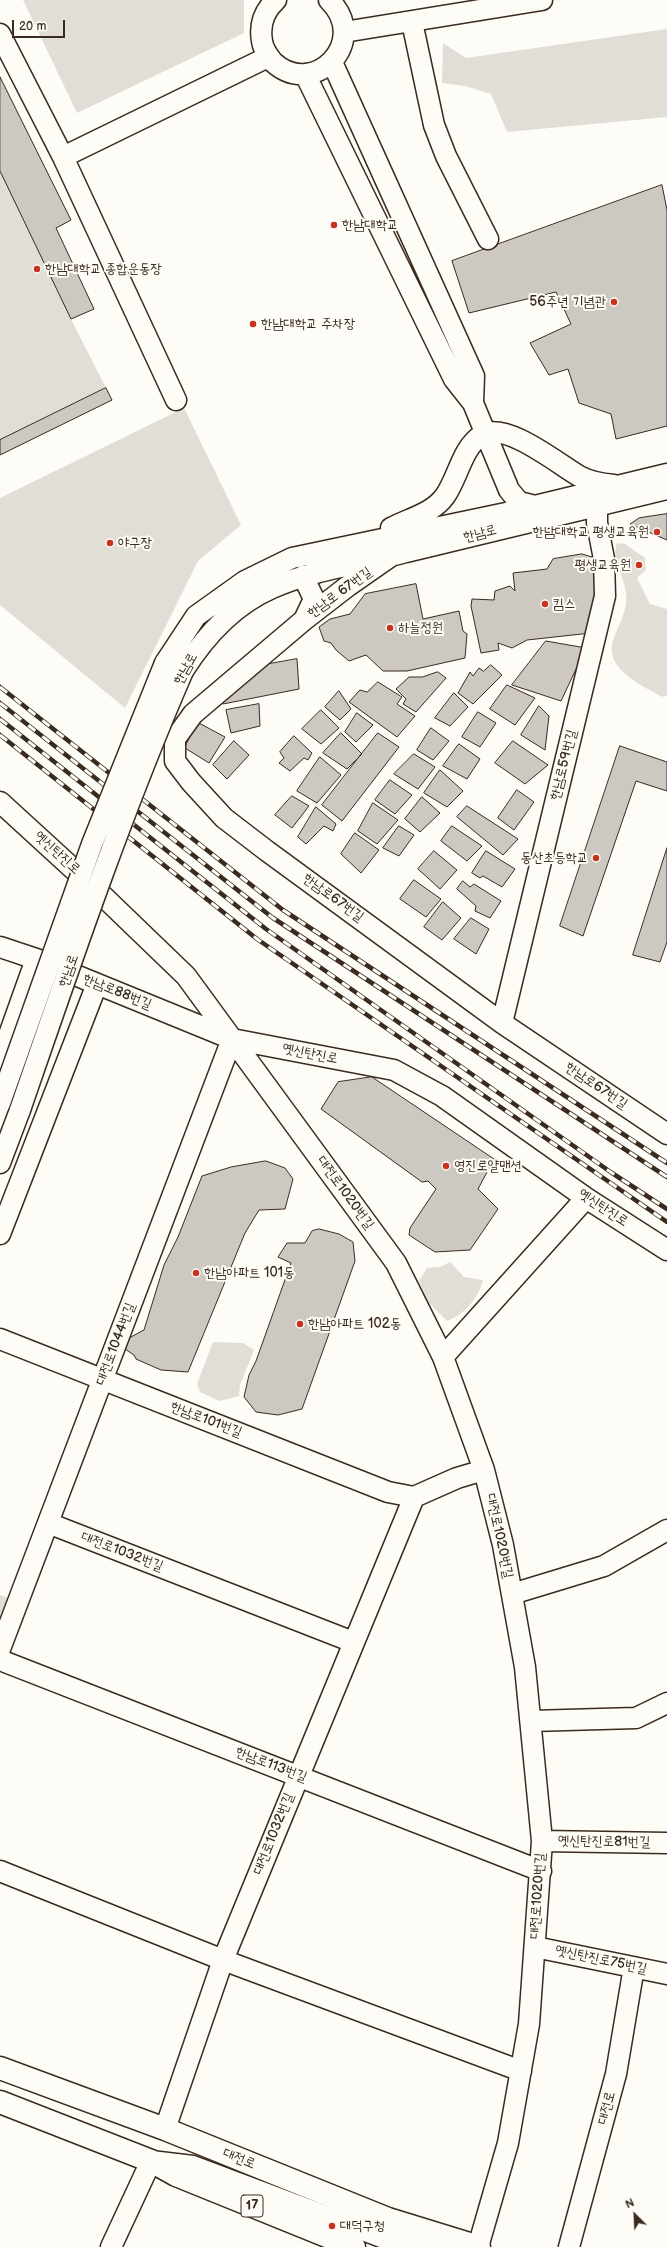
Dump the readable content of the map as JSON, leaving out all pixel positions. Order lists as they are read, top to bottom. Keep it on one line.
{"streets":{"main road":["대전로","17"],"street":["한남로","한남로 67번길","한남로59번길","옛신탄진로","한남로67번길","한남로88번길","대전로1020번길","대전로1044번길","한남로101번길","대전로1032번길","한남로113번길","옛신탄진로81번길","옛신탄진로75번길"]},"crossings":[["한남로","한남로 67번길"],["한남로","한남로59번길"],["한남로 67번길","한남로67번길"],["한남로59번길","한남로67번길"],["옛신탄진로","한남로88번길"],["옛신탄진로","대전로1020번길"],["옛신탄진로","대전로1044번길"],["한남로88번길","대전로1020번길"],["한남로88번길","대전로1044번길"],["대전로1020번길","대전로1044번길"],["대전로1020번길","한남로113번길"],["대전로1020번길","옛신탄진로81번길"],["대전로1020번길","옛신탄진로75번길"],["대전로1020번길","대전로"],["대전로1044번길","한남로101번길"],["대전로1044번길","대전로1032번길"],["한남로101번길","대전로1032번길"],["대전로1032번길","한남로113번길"],["대전로1032번길","대전로"],["옛신탄진로75번길","대전로"]],"places":["한남대학교","한남대학교 종합운동장","56주년 기념관","한남대학교 주차장","한남대학교 평생교육원","야구장","평생교육원","킴스","하늘정원","동산초등학교","영진로얄맨션","한남아파트 101동","한남아파트 102동","대덕구청"],"scale_bar":"20 m","north":"top left"}
